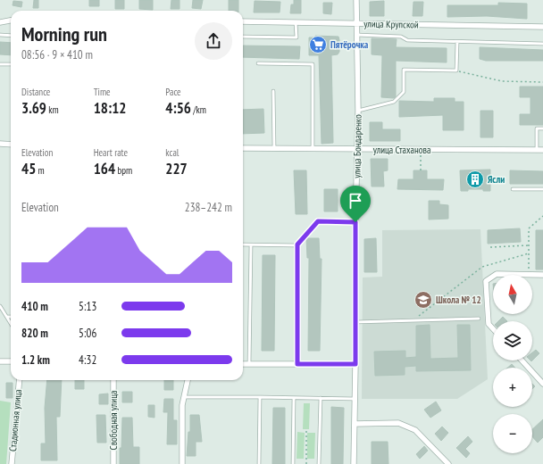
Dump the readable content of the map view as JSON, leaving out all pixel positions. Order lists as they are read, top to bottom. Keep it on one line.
{"streets":{"street":["улица Крупской","улица Бондаренко","улица Стаханова","Стадионная улица","Свободная улица"]},"crossings":[["улица Крупской","улица Бондаренко"],["улица Бондаренко","улица Стаханова"]],"places":{"supermarket":["Пятёрочка"],"building":["Ясли"],"school or university":["Школа № 12"]},"north":"top","page":{"heading":["Morning run","08:56 · 9 × 410 m"],"stats":[["Distance","3.69 km"],["Time","18:12"],["Pace","4:56 /km"],["Elevation","45 m"],["Heart rate","164 bpm"],["kcal","227"]],"chart":["Elevation","238–242 m"],"map_buttons":["+","−"],"list":[{"name":"410 m","note":"5:13"},{"name":"820 m","note":"5:06"},{"name":"1.2 km","note":"4:32"}]}}
